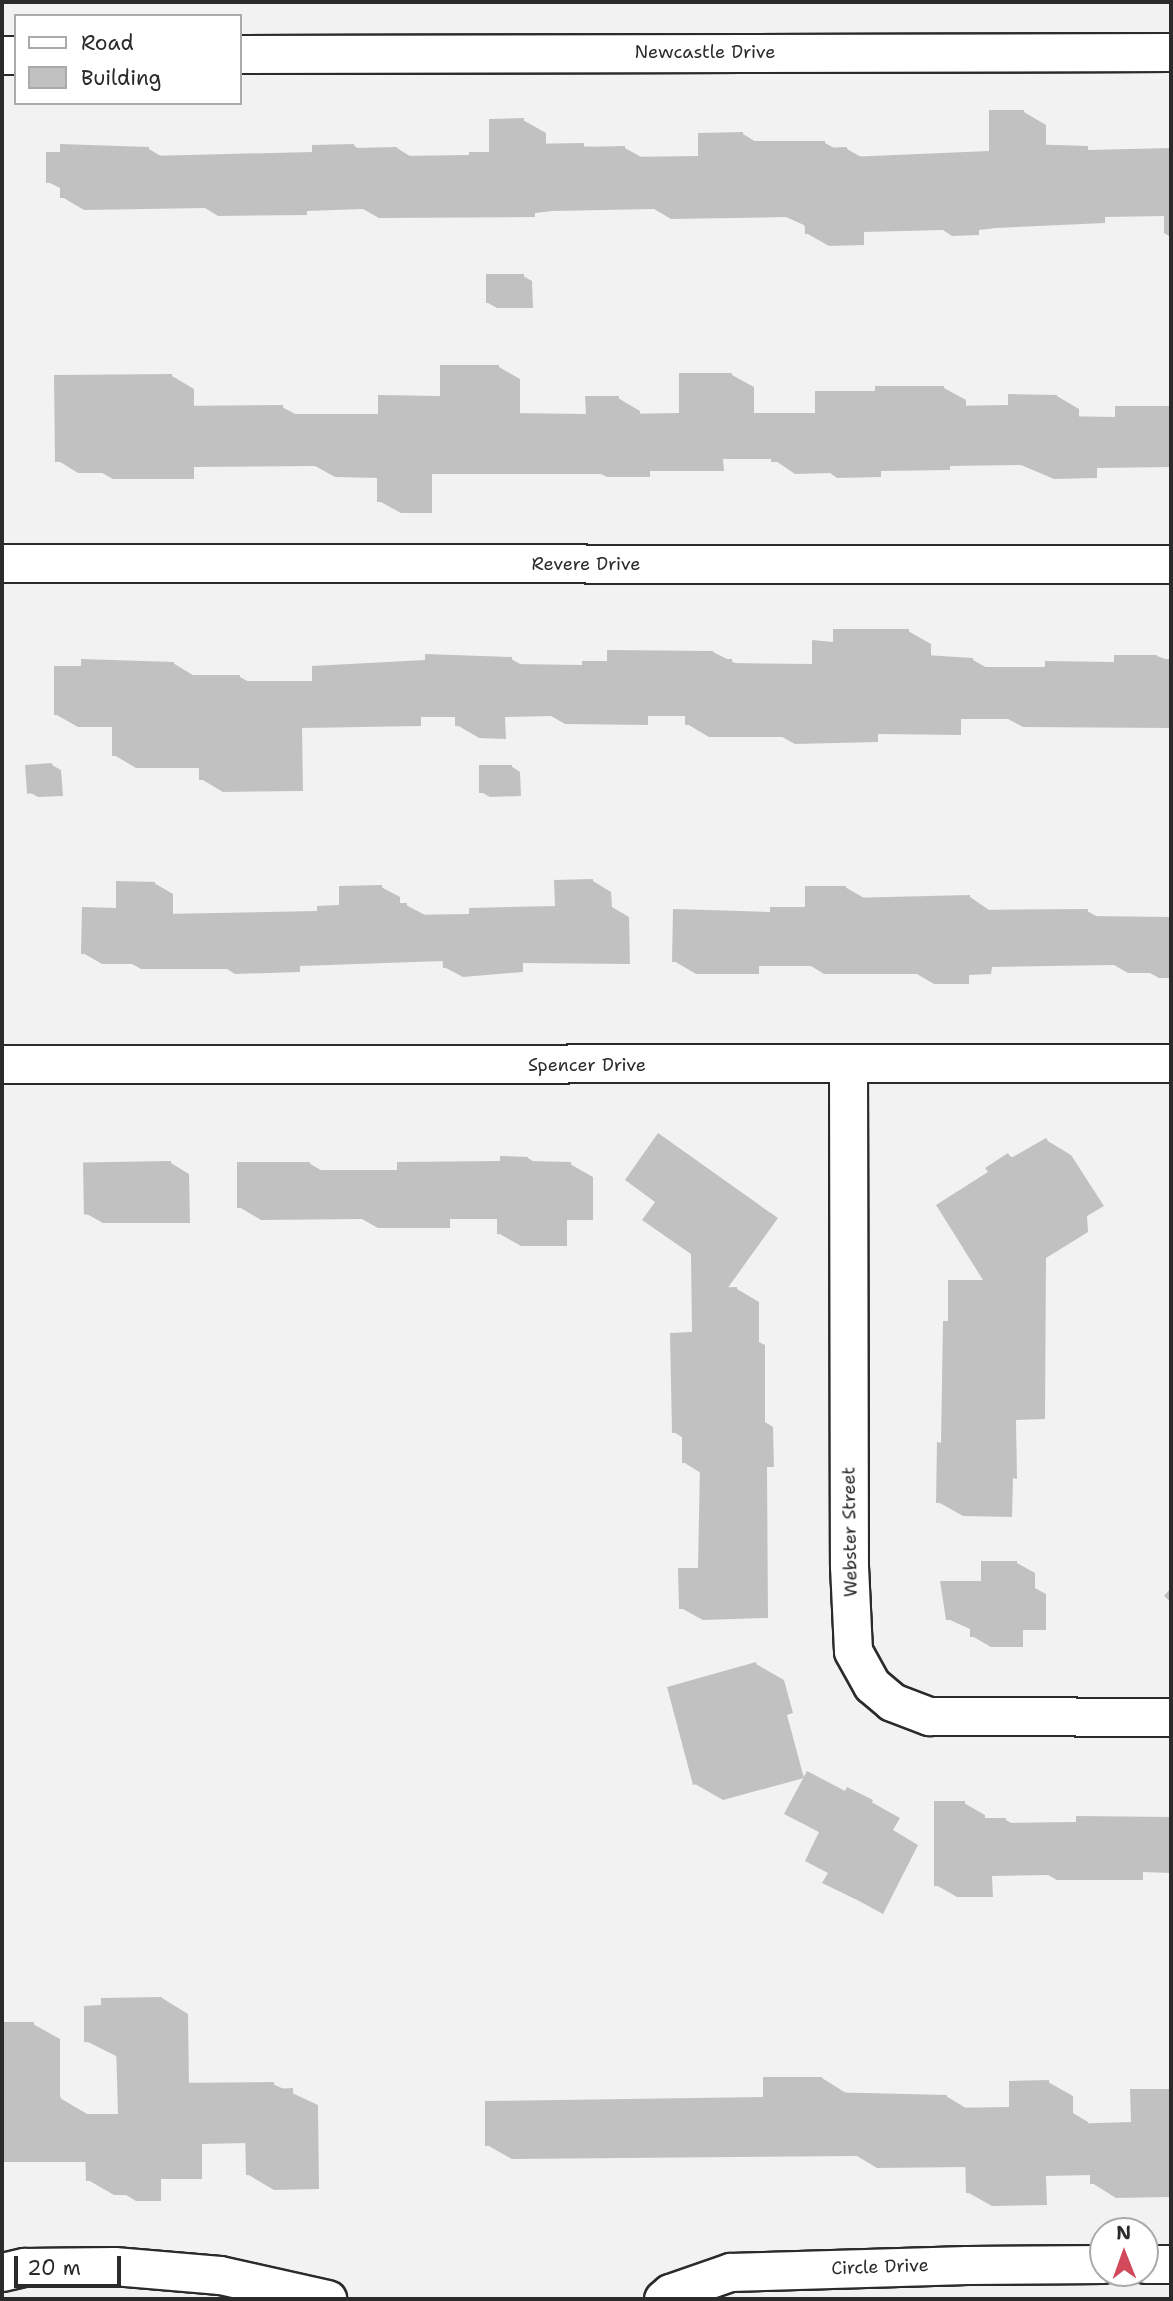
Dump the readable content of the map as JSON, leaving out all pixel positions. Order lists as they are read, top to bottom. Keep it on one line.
{"streets":{"street":["Newcastle Drive","Revere Drive","Spencer Drive","Webster Street","Circle Drive"]},"crossings":[["Spencer Drive","Webster Street"]],"legend":["Road","Building"],"scale_bar":"20 m","north":"top"}
